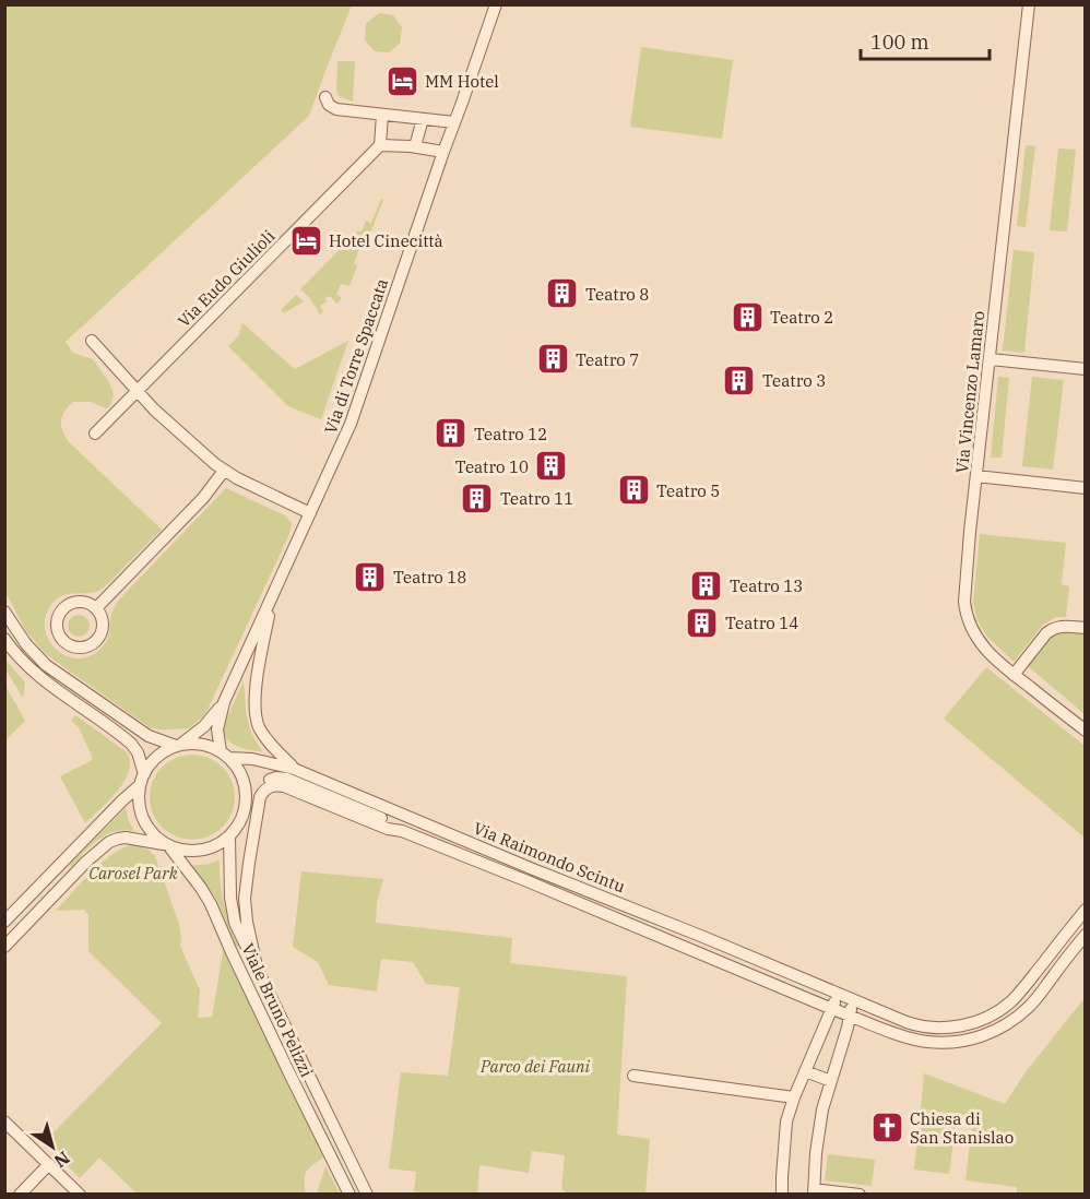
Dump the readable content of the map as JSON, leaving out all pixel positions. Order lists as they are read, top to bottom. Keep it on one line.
{"streets":{"street":["Via Eudo Giulioli","Via di Torre Spaccata","Via Vincenzo Lamaro","Via Raimondo Scintu","Viale Bruno Pelizzi"]},"crossings":[["Via di Torre Spaccata","Via Raimondo Scintu"],["Via di Torre Spaccata","Viale Bruno Pelizzi"],["Via Raimondo Scintu","Viale Bruno Pelizzi"]],"parks":["Carosel Park","Parco dei Fauni"],"places":{"hotel":["MM Hotel","Hotel Cinecittà"],"building":["Teatro 8","Teatro 2","Teatro 7","Teatro 3","Teatro 12","Teatro 10","Teatro 5","Teatro 11","Teatro 18","Teatro 13","Teatro 14"],"church":["Chiesa di San Stanislao"]},"scale_bar":"100 m","north":"bottom right"}
